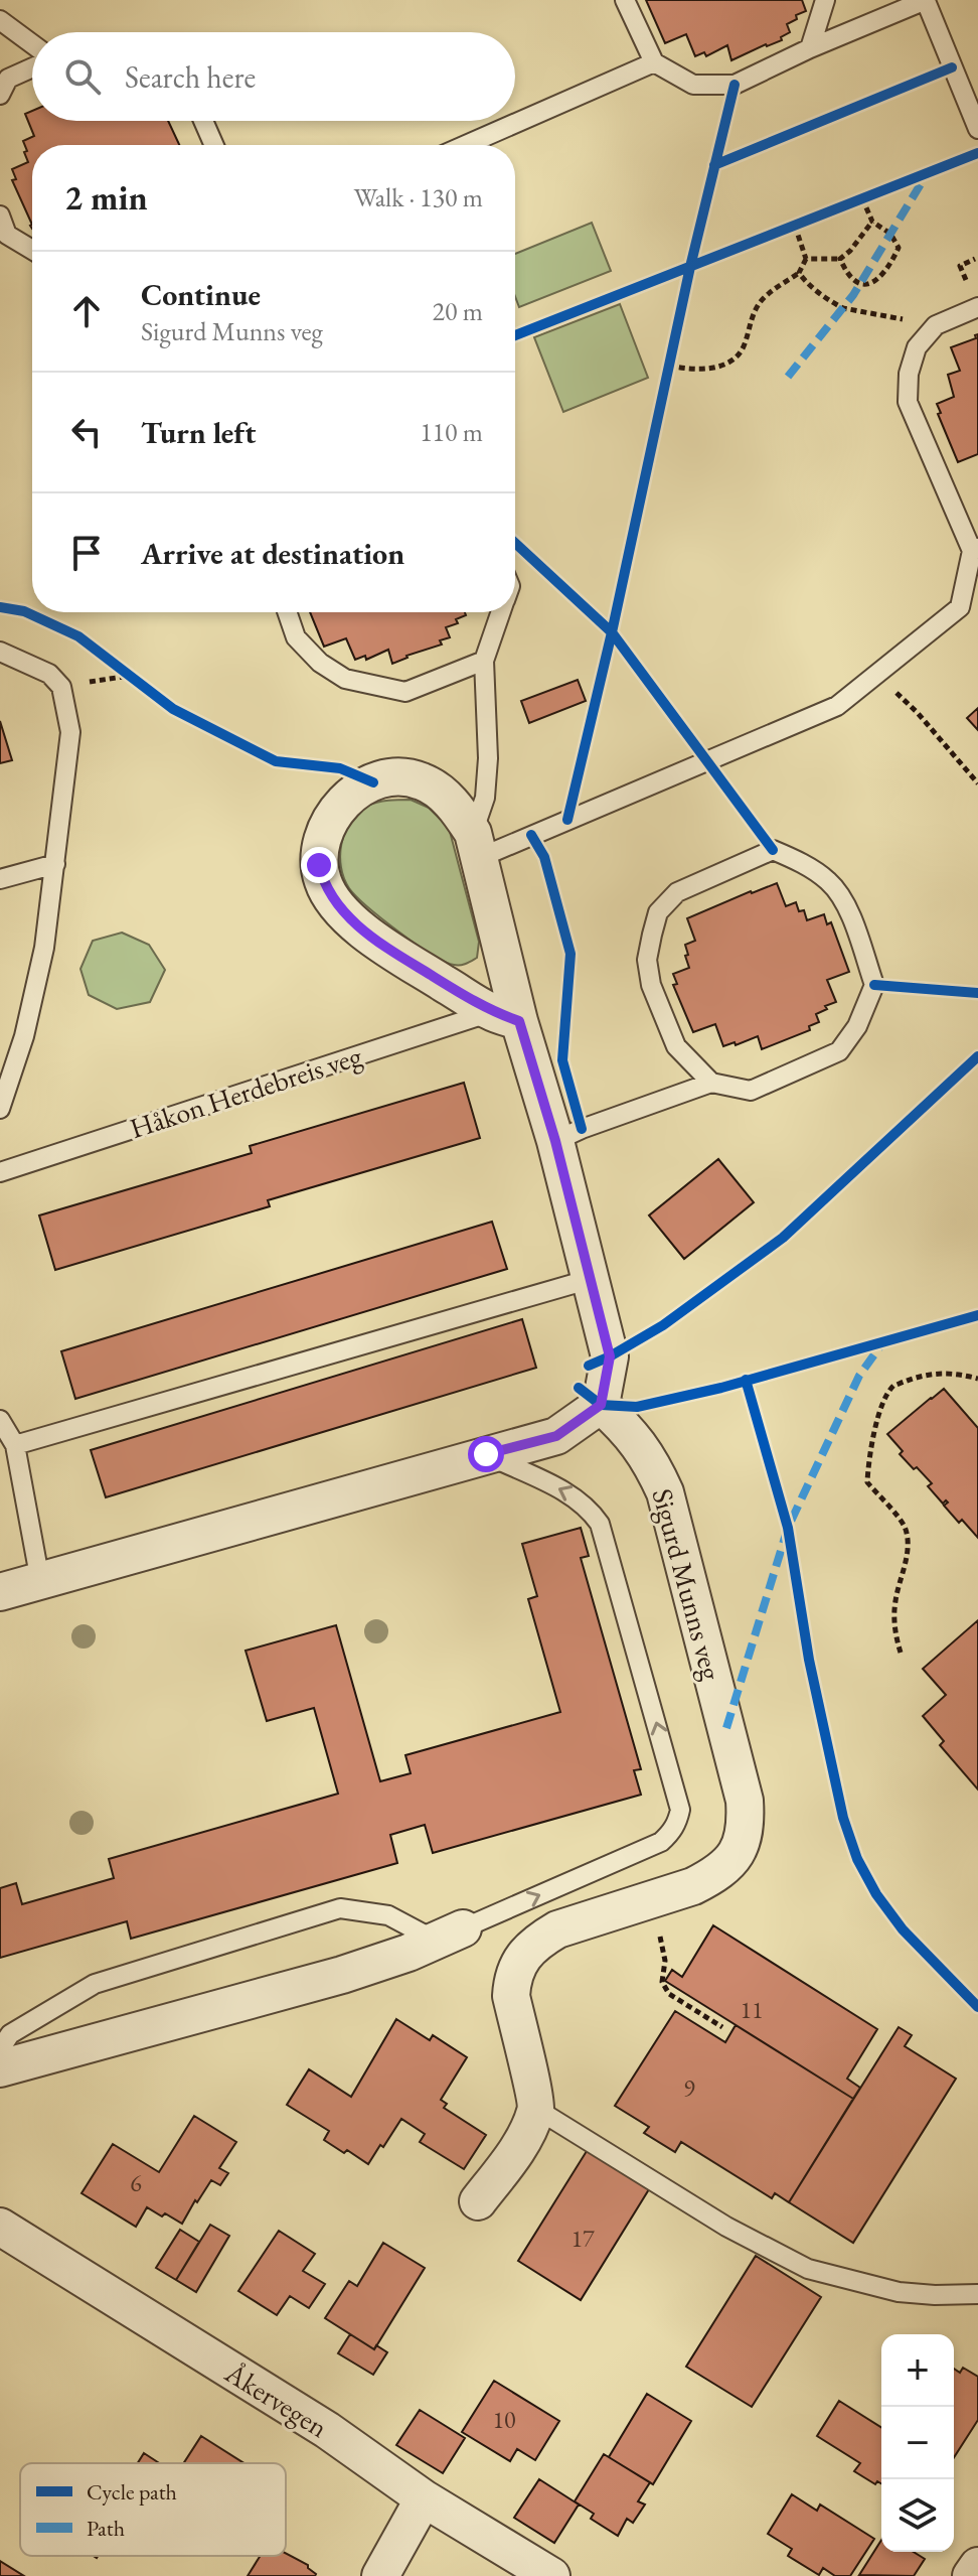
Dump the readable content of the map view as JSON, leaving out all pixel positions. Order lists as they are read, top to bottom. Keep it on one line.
{"streets":{"street":["Sigurd Munns veg","Åkervegen"],"lane":["Håkon Herdebreis veg"]},"house_numbers":["11","9","6","17","10"],"legend":["Cycle path","Path"],"page":{"search":"Search here","heading":["2 min","Walk · 130 m"],"list":[["Continue","Sigurd Munns veg","20 m"],["Turn left","110 m"],"Arrive at destination"],"map_buttons":["+","−"]}}
